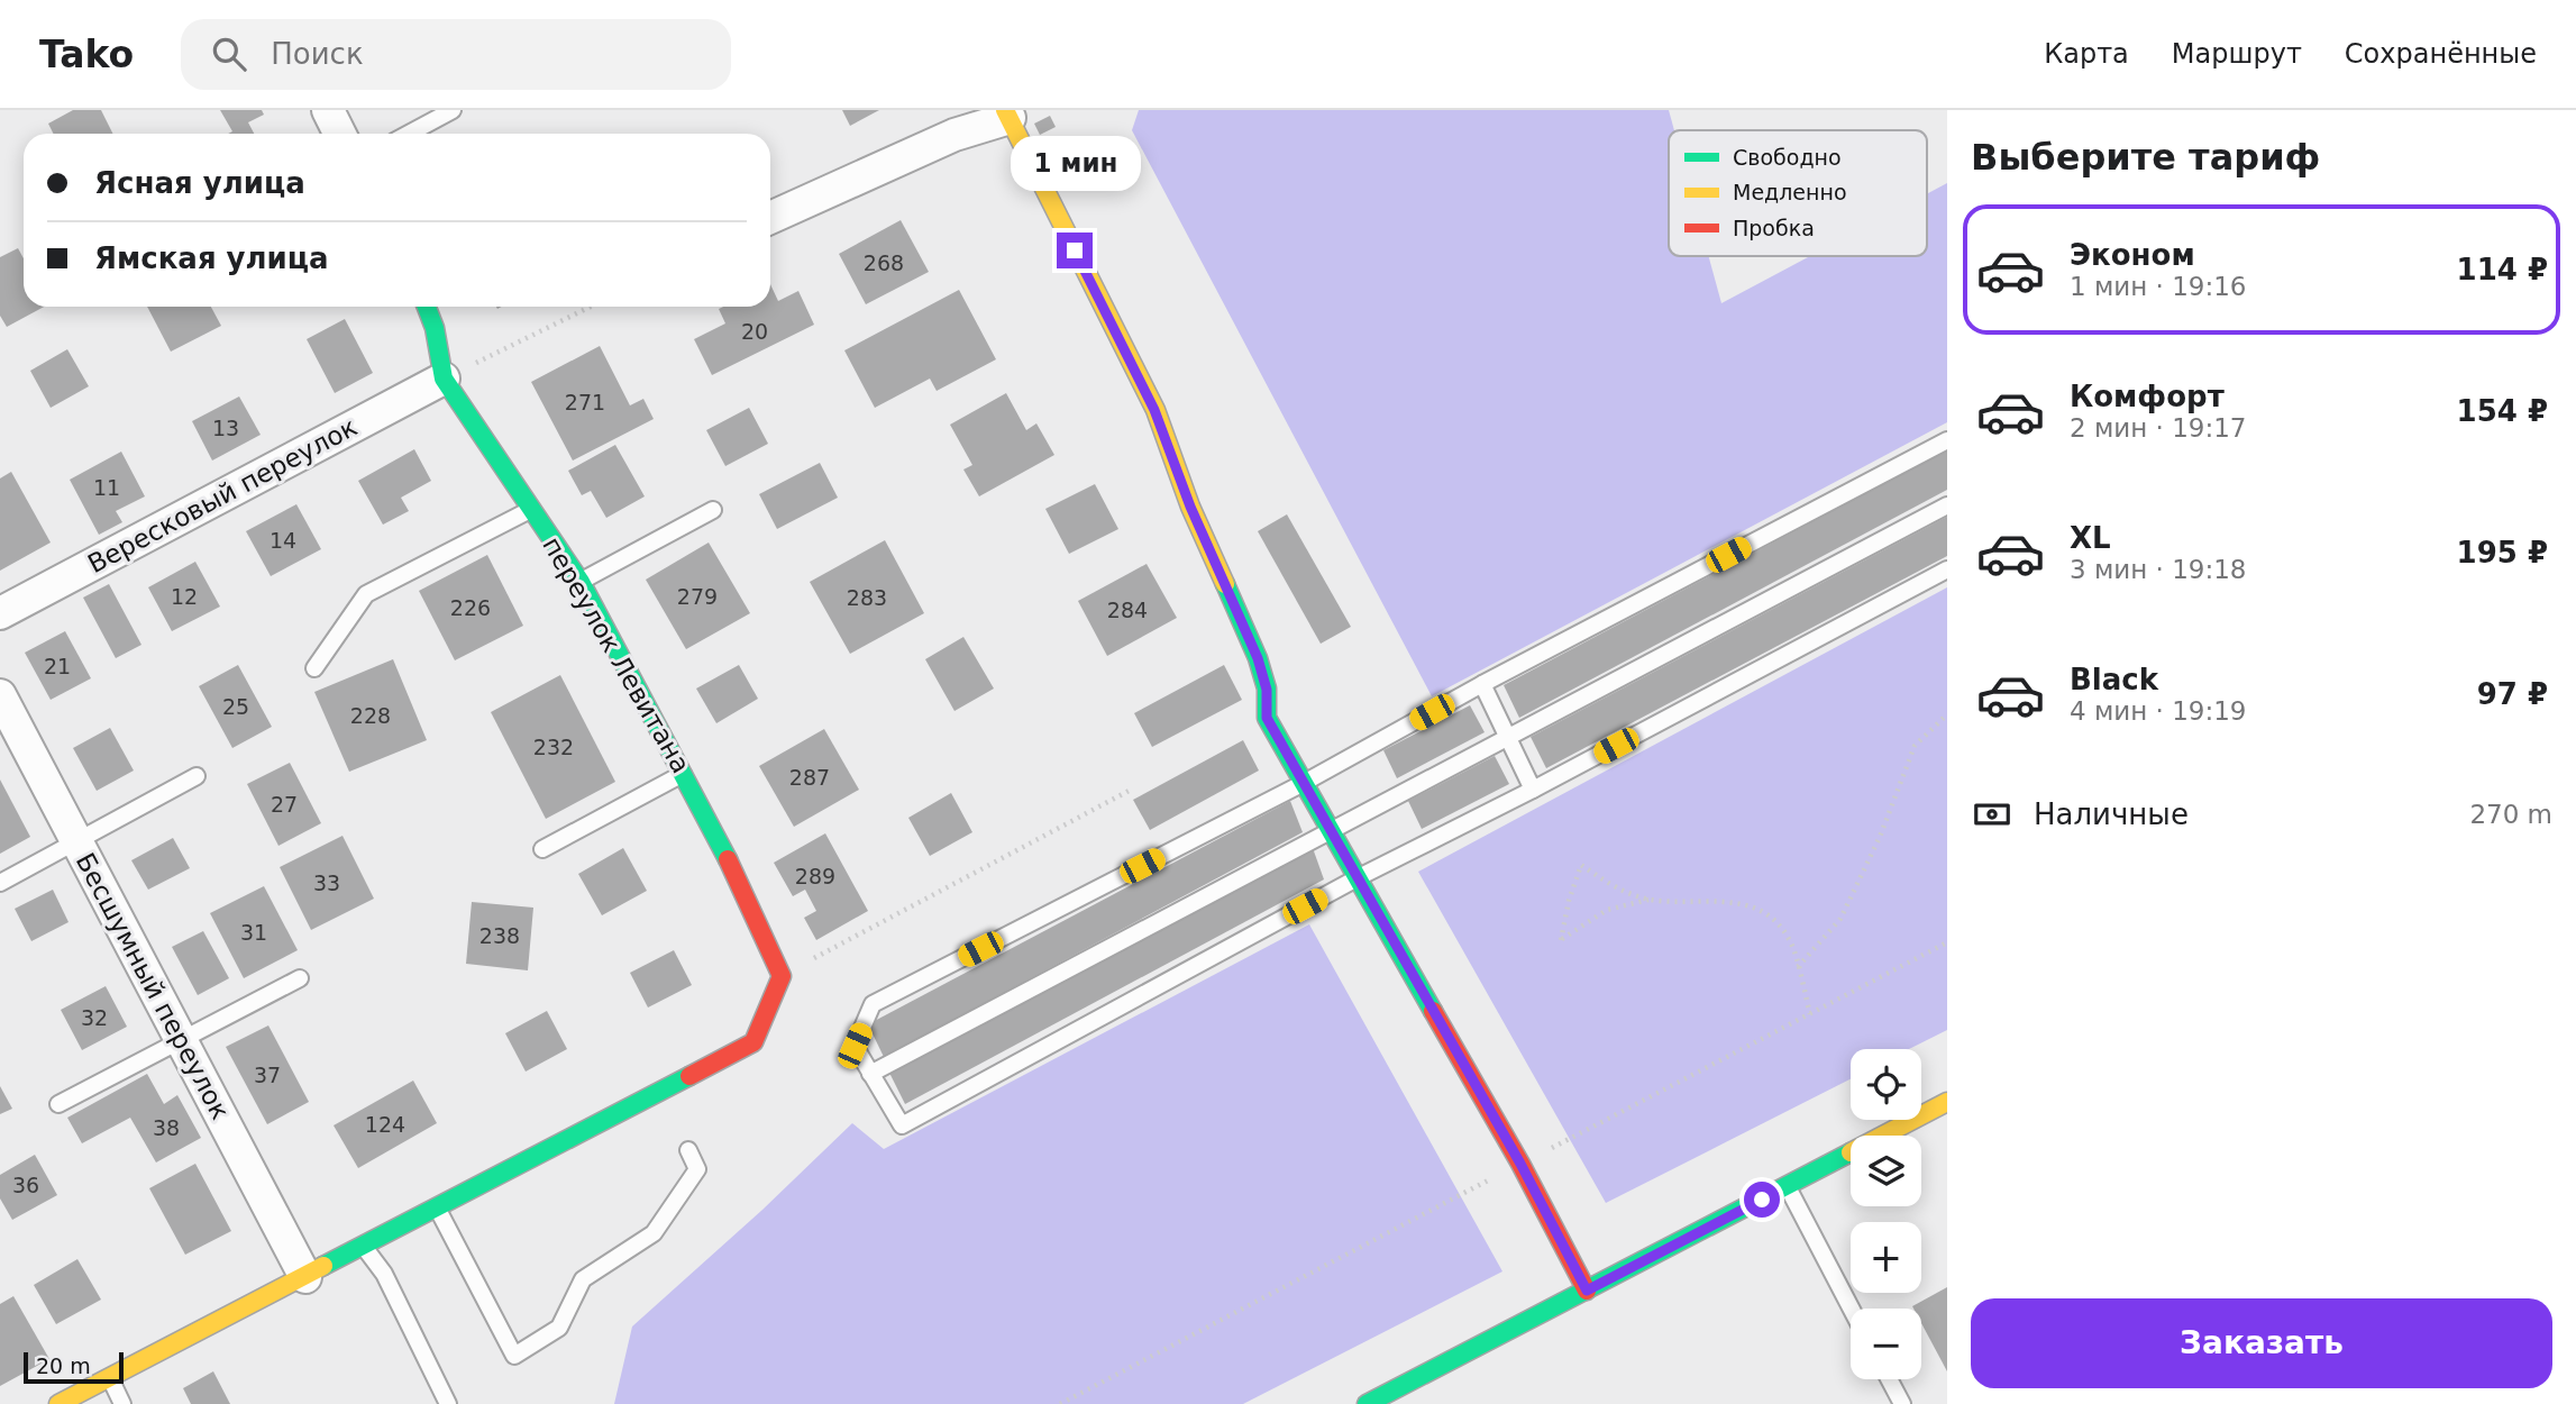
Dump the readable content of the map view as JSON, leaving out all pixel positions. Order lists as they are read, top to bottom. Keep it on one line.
{"streets":{"street":["Вересковый переулок","переулок Левитана","Бесшумный переулок"]},"crossings":[["Вересковый переулок","переулок Левитана"]],"house_numbers":["268","20","271","13","11","14","12","279","283","226","284","21","25","228","232","287","27","289","33","31","238","32","37","124","38","36"],"legend":["Свободно","Медленно","Пробка"],"scale_bar":"20 m","page":{"header":"Tako","search":"Поиск","nav":["Карта","Маршрут","Сохранённые"],"heading":"Выберите тариф","banner":["Ясная улица","Ямская улица"],"bubble":"1 мин","list":[{"name":"Эконом","note":"1 мин · 19:16","value":"114 ₽"},{"name":"Комфорт","note":"2 мин · 19:17","value":"154 ₽"},{"name":"XL","note":"3 мин · 19:18","value":"195 ₽"},{"name":"Black","note":"4 мин · 19:19","value":"97 ₽"}],"pay":["Наличные","270 m"],"map_buttons":["+","−"],"buttons":"Заказать","scale":"20 m"}}
